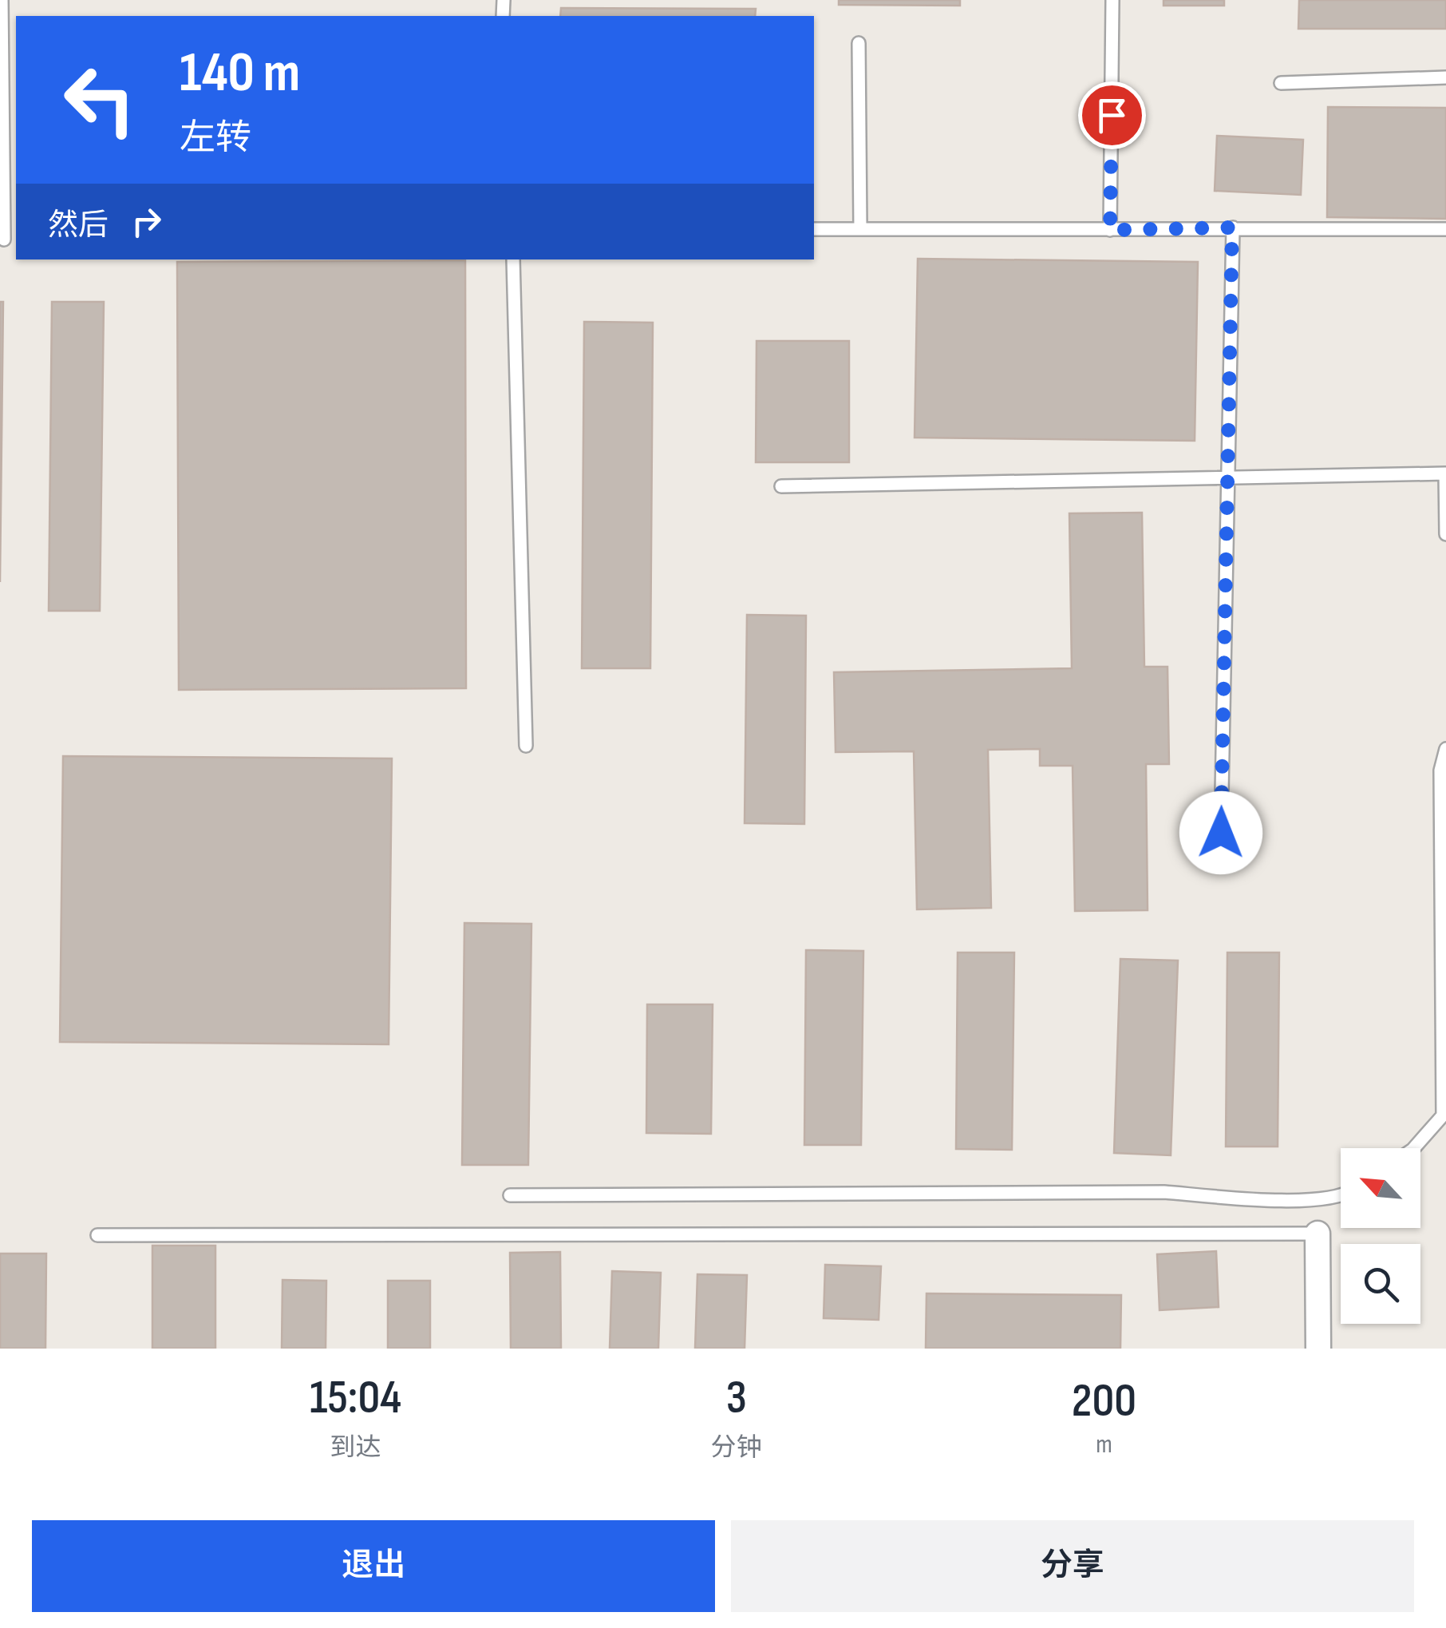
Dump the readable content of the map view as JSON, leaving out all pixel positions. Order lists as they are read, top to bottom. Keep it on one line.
{"north":"top left","page":{"turn":["140 m","左转"],"then":"然后","eta":["15:04","到达","3","分钟","200","m"],"buttons":["退出","分享"]}}
